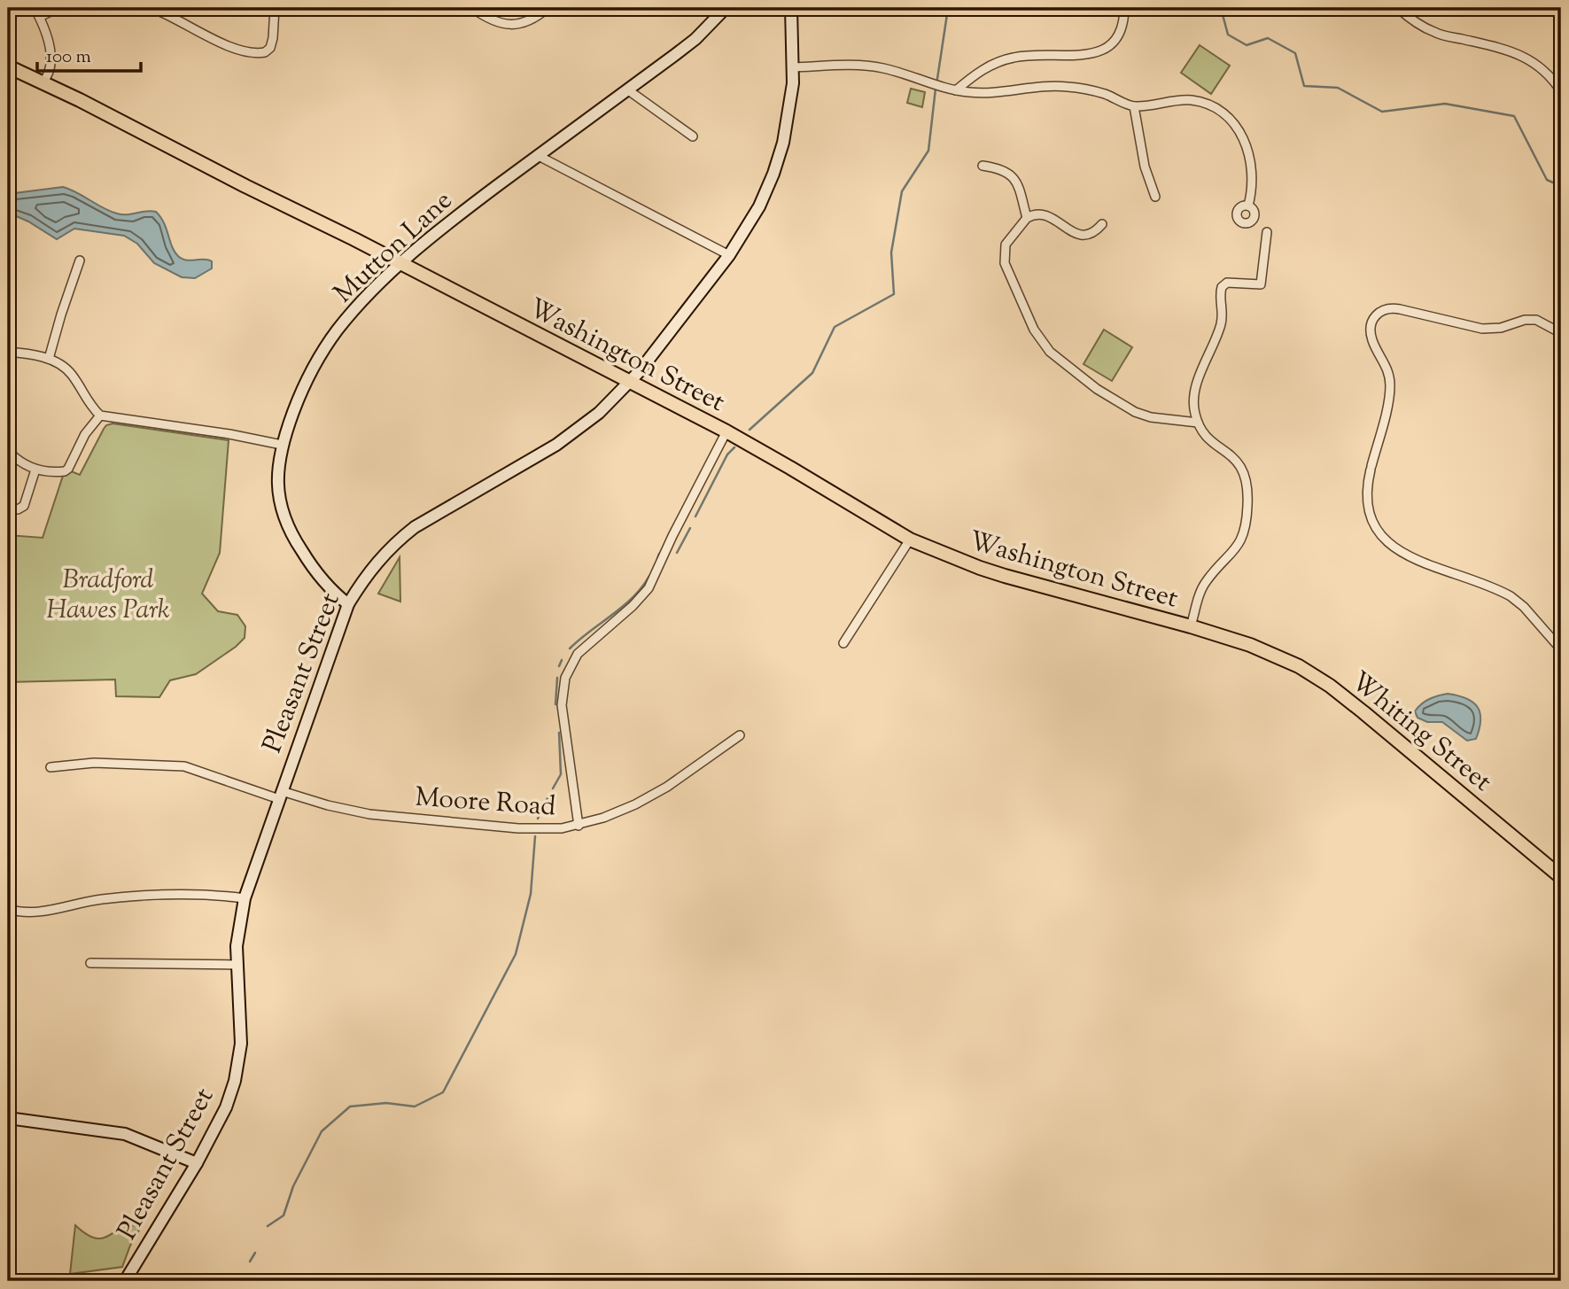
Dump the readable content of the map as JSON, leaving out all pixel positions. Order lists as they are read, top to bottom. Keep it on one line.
{"streets":{"main road":["Mutton Lane","Washington Street","Pleasant Street","Whiting Street"],"street":["Moore Road"]},"crossings":[["Mutton Lane","Washington Street"],["Mutton Lane","Pleasant Street"],["Washington Street","Pleasant Street"],["Washington Street","Whiting Street"],["Pleasant Street","Moore Road"]],"parks":["Bradford Hawes Park"],"scale_bar":"100 m"}
